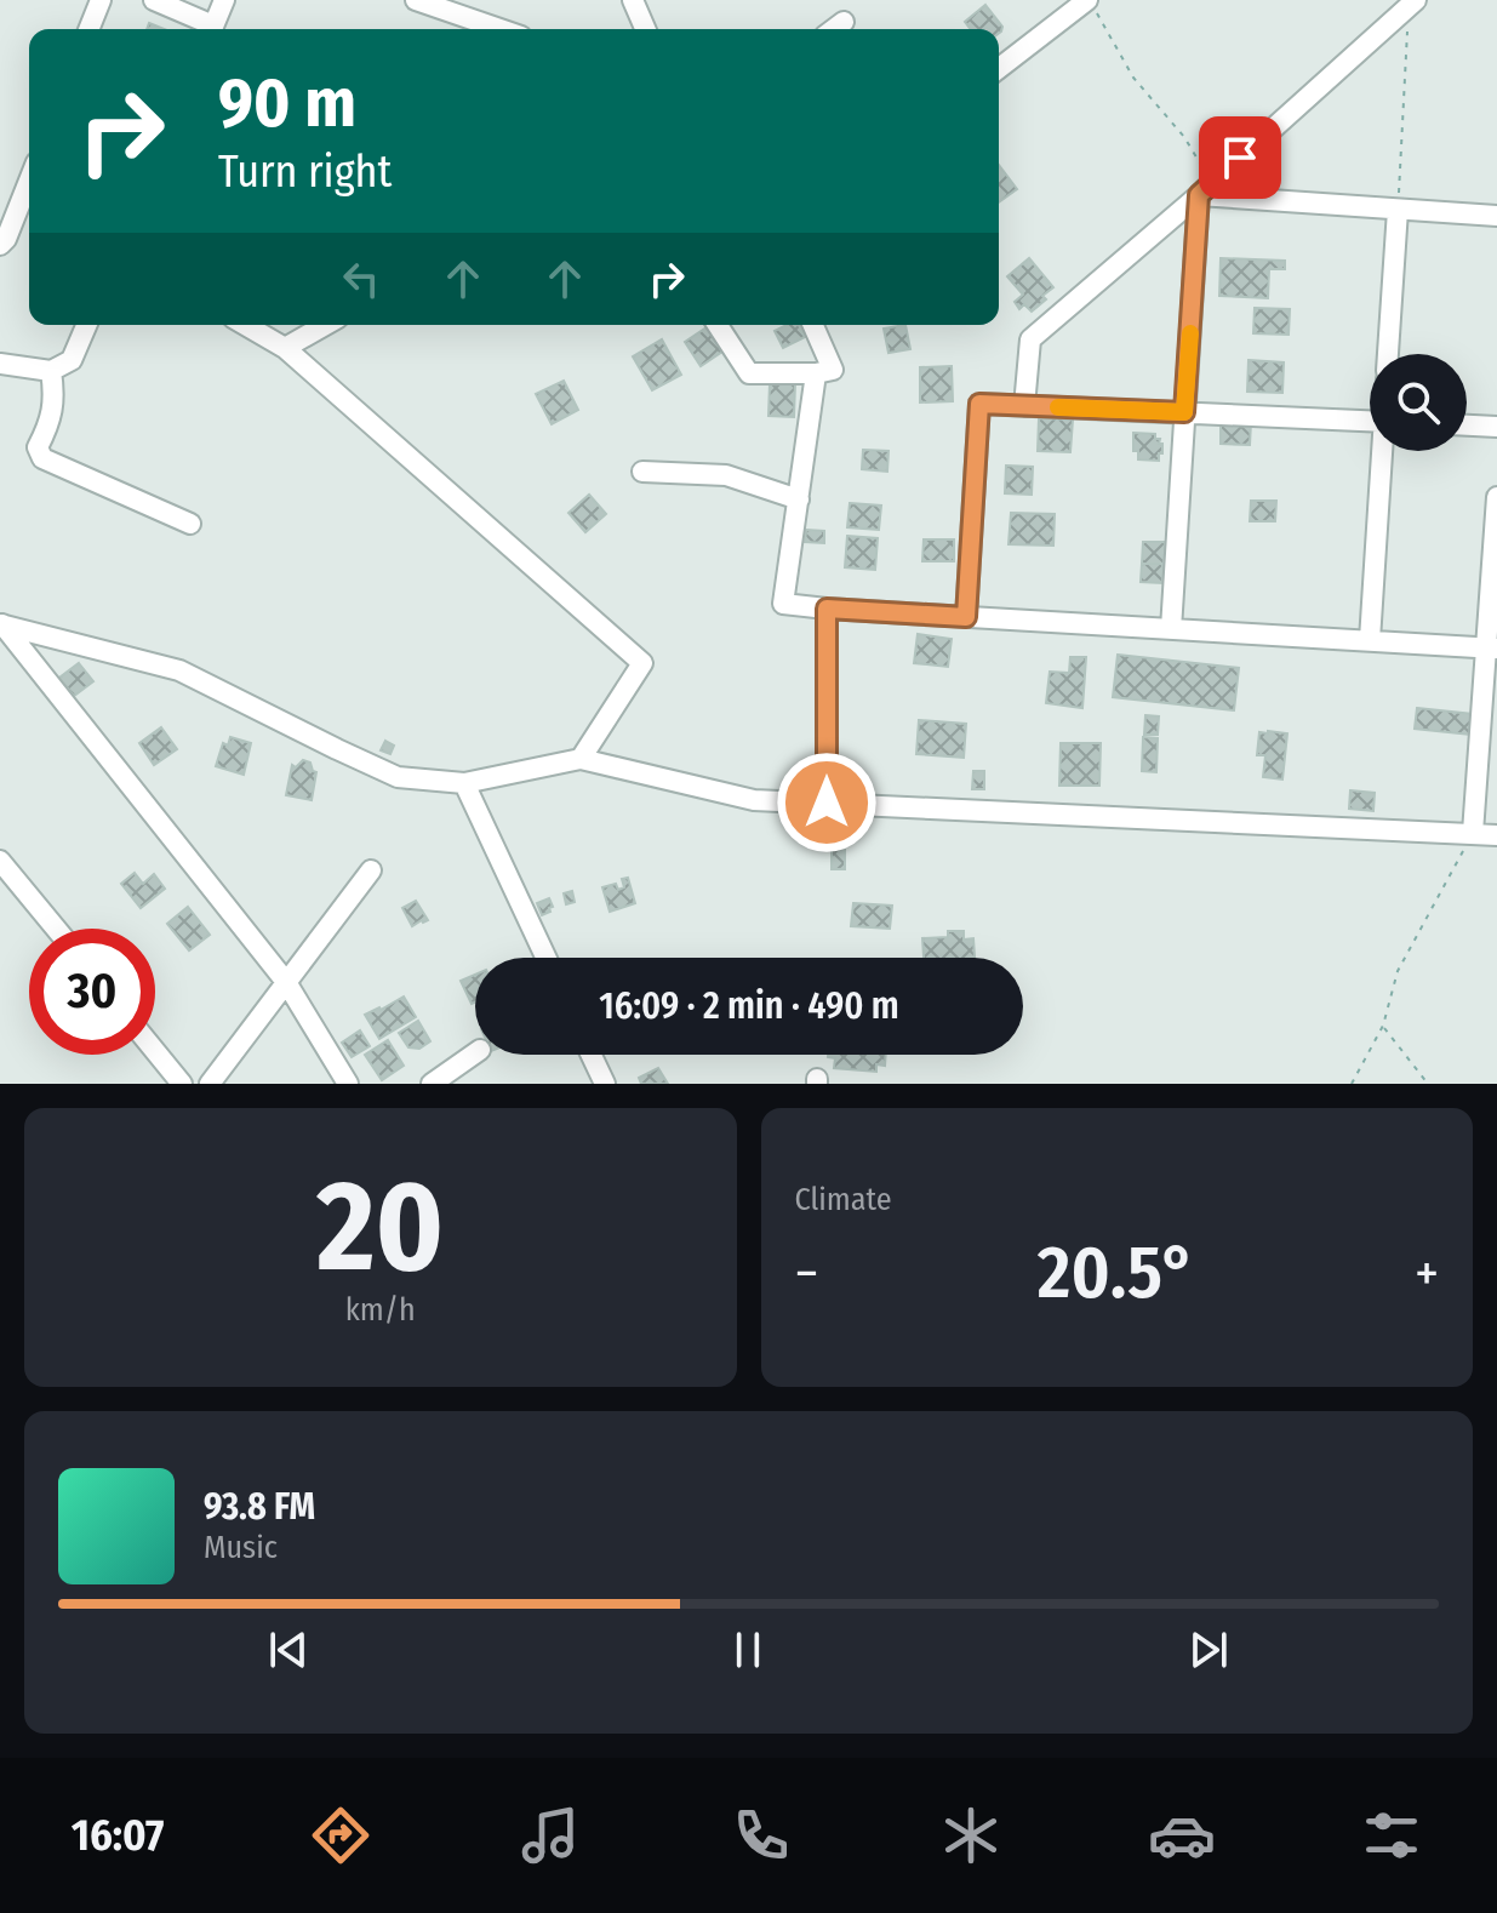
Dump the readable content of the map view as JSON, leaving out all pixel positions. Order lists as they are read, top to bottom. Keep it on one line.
{"page":{"turn":["90 m","Turn right"],"limit":"30","trip":"16:09 · 2 min · 490 m","tile":[["20","km/h"],"Climate"],"heat":["−","20.5°","+"],"song":["93.8 FM","Music"],"tabs":"16:07"}}
